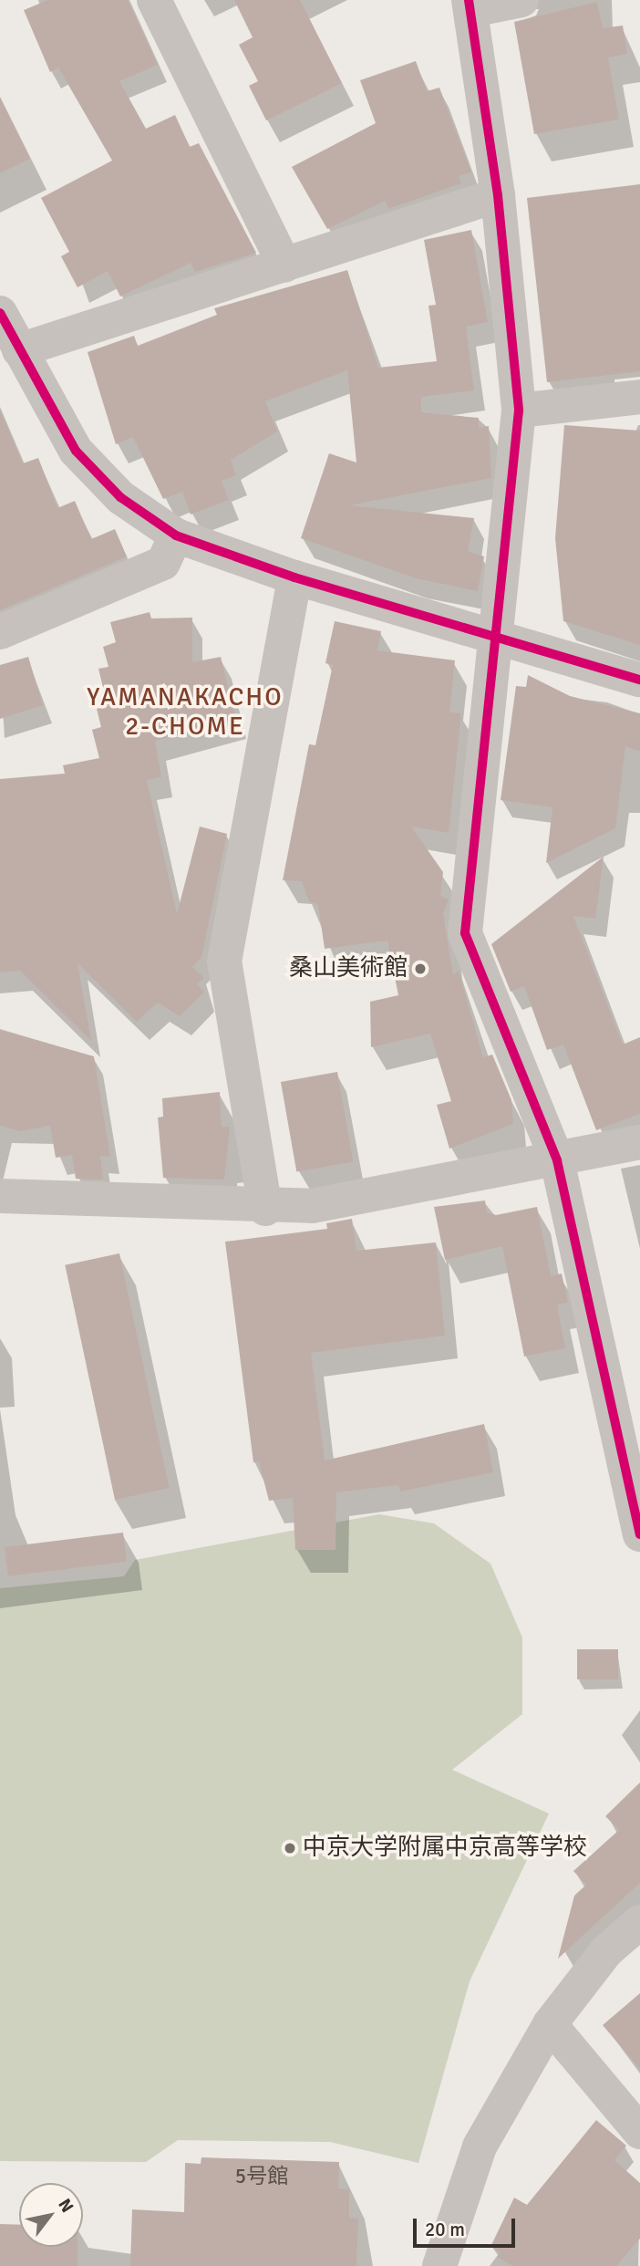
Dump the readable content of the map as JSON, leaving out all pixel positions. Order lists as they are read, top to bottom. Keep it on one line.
{"districts":["YAMANAKACHO 2-CHOME"],"places":["桑山美術館","中京大学附属中京高等学校"],"house_numbers":["5号館"],"scale_bar":"20 m","north":"top right"}
